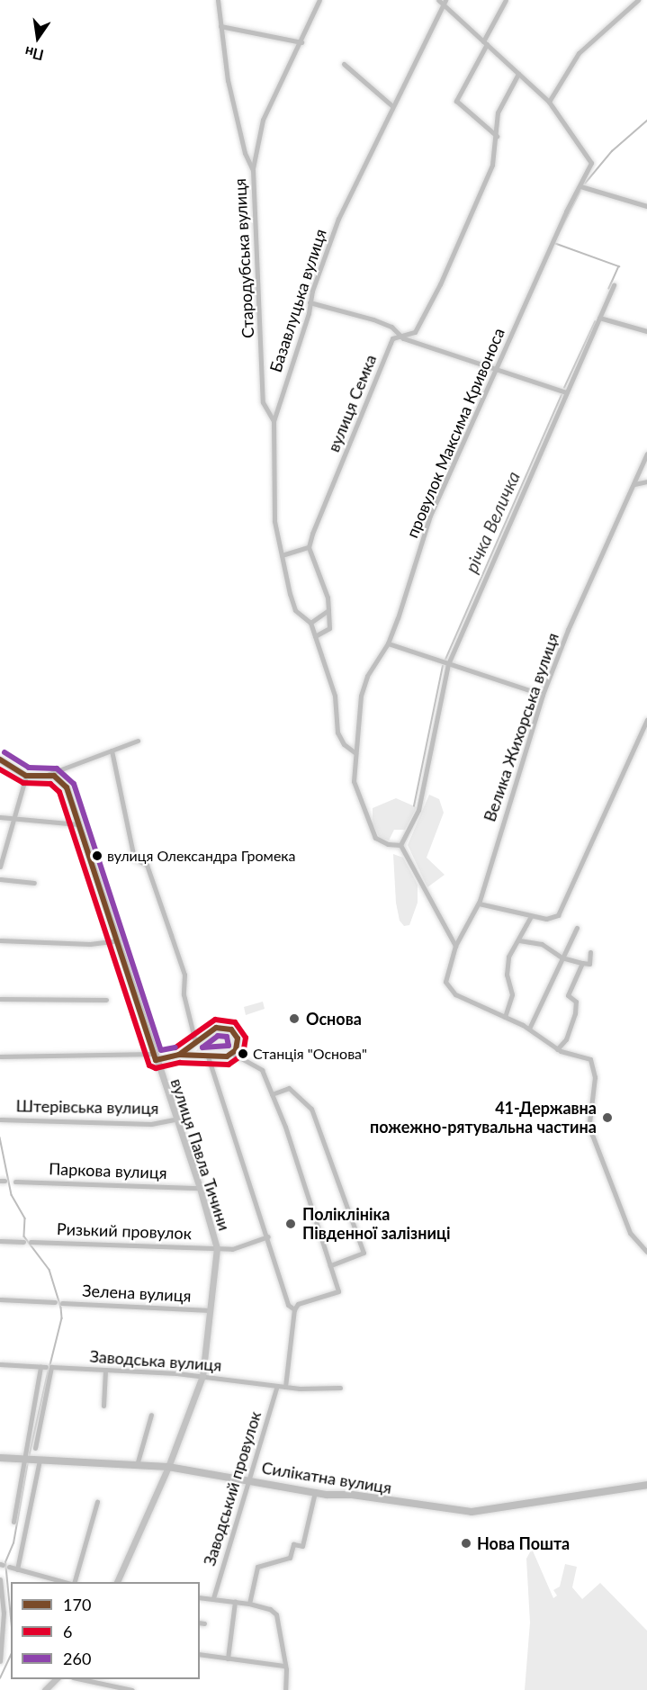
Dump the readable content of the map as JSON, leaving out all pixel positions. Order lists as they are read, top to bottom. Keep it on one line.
{"streets":{"main road":["вулиця Павла Тичини","Силікатна вулиця"],"street":["Стародубська вулиця","Базавлуцька вулиця","вулиця Семка","провулок Максима Кривоноса","Велика Жихорська вулиця","Штерівська вулиця","Паркова вулиця","Ризький провулок","Зелена вулиця","Заводська вулиця","Заводський провулок"]},"crossings":[["Стародубська вулиця","Базавлуцька вулиця"],["Штерівська вулиця","вулиця Павла Тичини"],["вулиця Павла Тичини","Паркова вулиця"],["вулиця Павла Тичини","Ризький провулок"],["вулиця Павла Тичини","Зелена вулиця"],["вулиця Павла Тичини","Заводська вулиця"],["вулиця Павла Тичини","Силікатна вулиця"],["Заводська вулиця","Заводський провулок"],["Силікатна вулиця","Заводський провулок"]],"water":["річка Величка"],"places":["вулиця Олександра Громека","Основа","Станція \"Основа\"","41-Державна пожежно-рятувальна частина","Поліклініка Південної залізниці","Нова Пошта"],"lines":["transit line 260","transit line 170","transit line 6"],"legend":["170","6","260"],"north":"bottom"}
